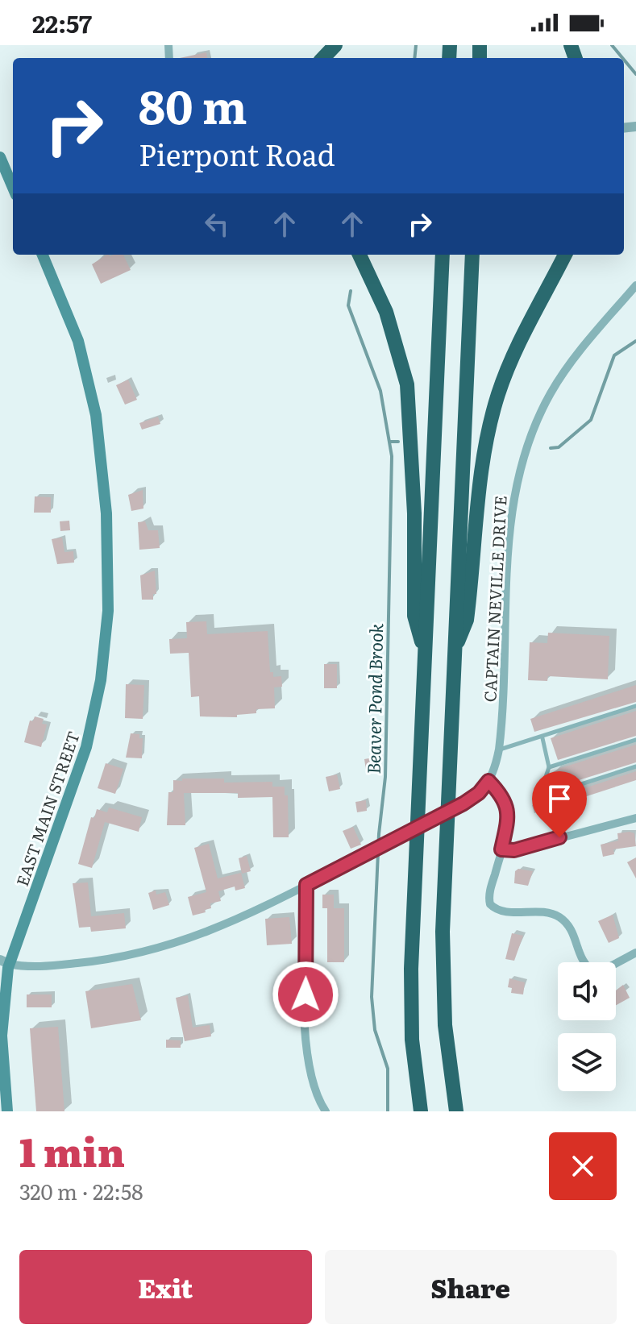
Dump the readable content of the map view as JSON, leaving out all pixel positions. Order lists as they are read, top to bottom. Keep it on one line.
{"streets":{"main road":["EAST MAIN STREET"],"street":["CAPTAIN NEVILLE DRIVE"]},"water":["Beaver Pond Brook"],"page":{"status":"22:57","turn":["80 m","Pierpont Road"],"heading":["1 min","320 m · 22:58"],"buttons":["Exit","Share"]}}
